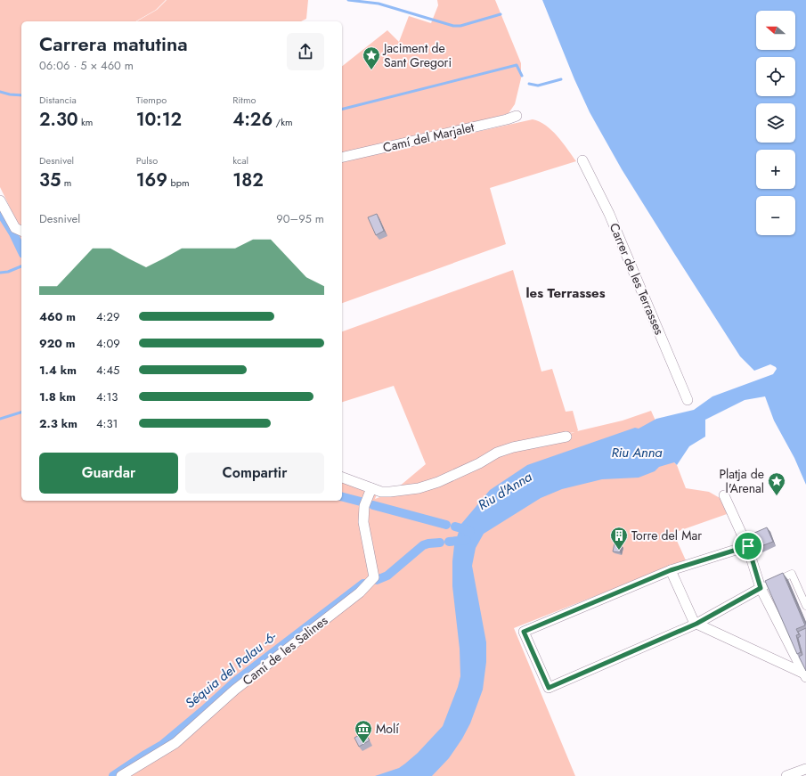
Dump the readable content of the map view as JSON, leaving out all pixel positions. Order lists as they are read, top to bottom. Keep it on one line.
{"streets":{"street":["Camí del Marjalet","Carrer de les Terrasses","Camí de les Salines"]},"districts":["les Terrasses"],"water":["Riu Anna","Riu d'Anna","Séquia del Palau -6-"],"places":{"place":["Jaciment de Sant Gregori","Platja de l'Arenal"],"building":["Torre del Mar"],"museum":["Molí"]},"north":"left","page":{"map_buttons":["+","−"],"heading":["Carrera matutina","06:06 · 5 × 460 m"],"stats":[["Distancia","2.30 km"],["Tiempo","10:12"],["Ritmo","4:26 /km"],["Desnivel","35 m"],["Pulso","169 bpm"],["kcal","182"]],"chart":["Desnivel","90–95 m"],"list":[{"name":"460 m","note":"4:29"},{"name":"920 m","note":"4:09"},{"name":"1.4 km","note":"4:45"},{"name":"1.8 km","note":"4:13"},{"name":"2.3 km","note":"4:31"}],"buttons":["Guardar","Compartir"]}}
